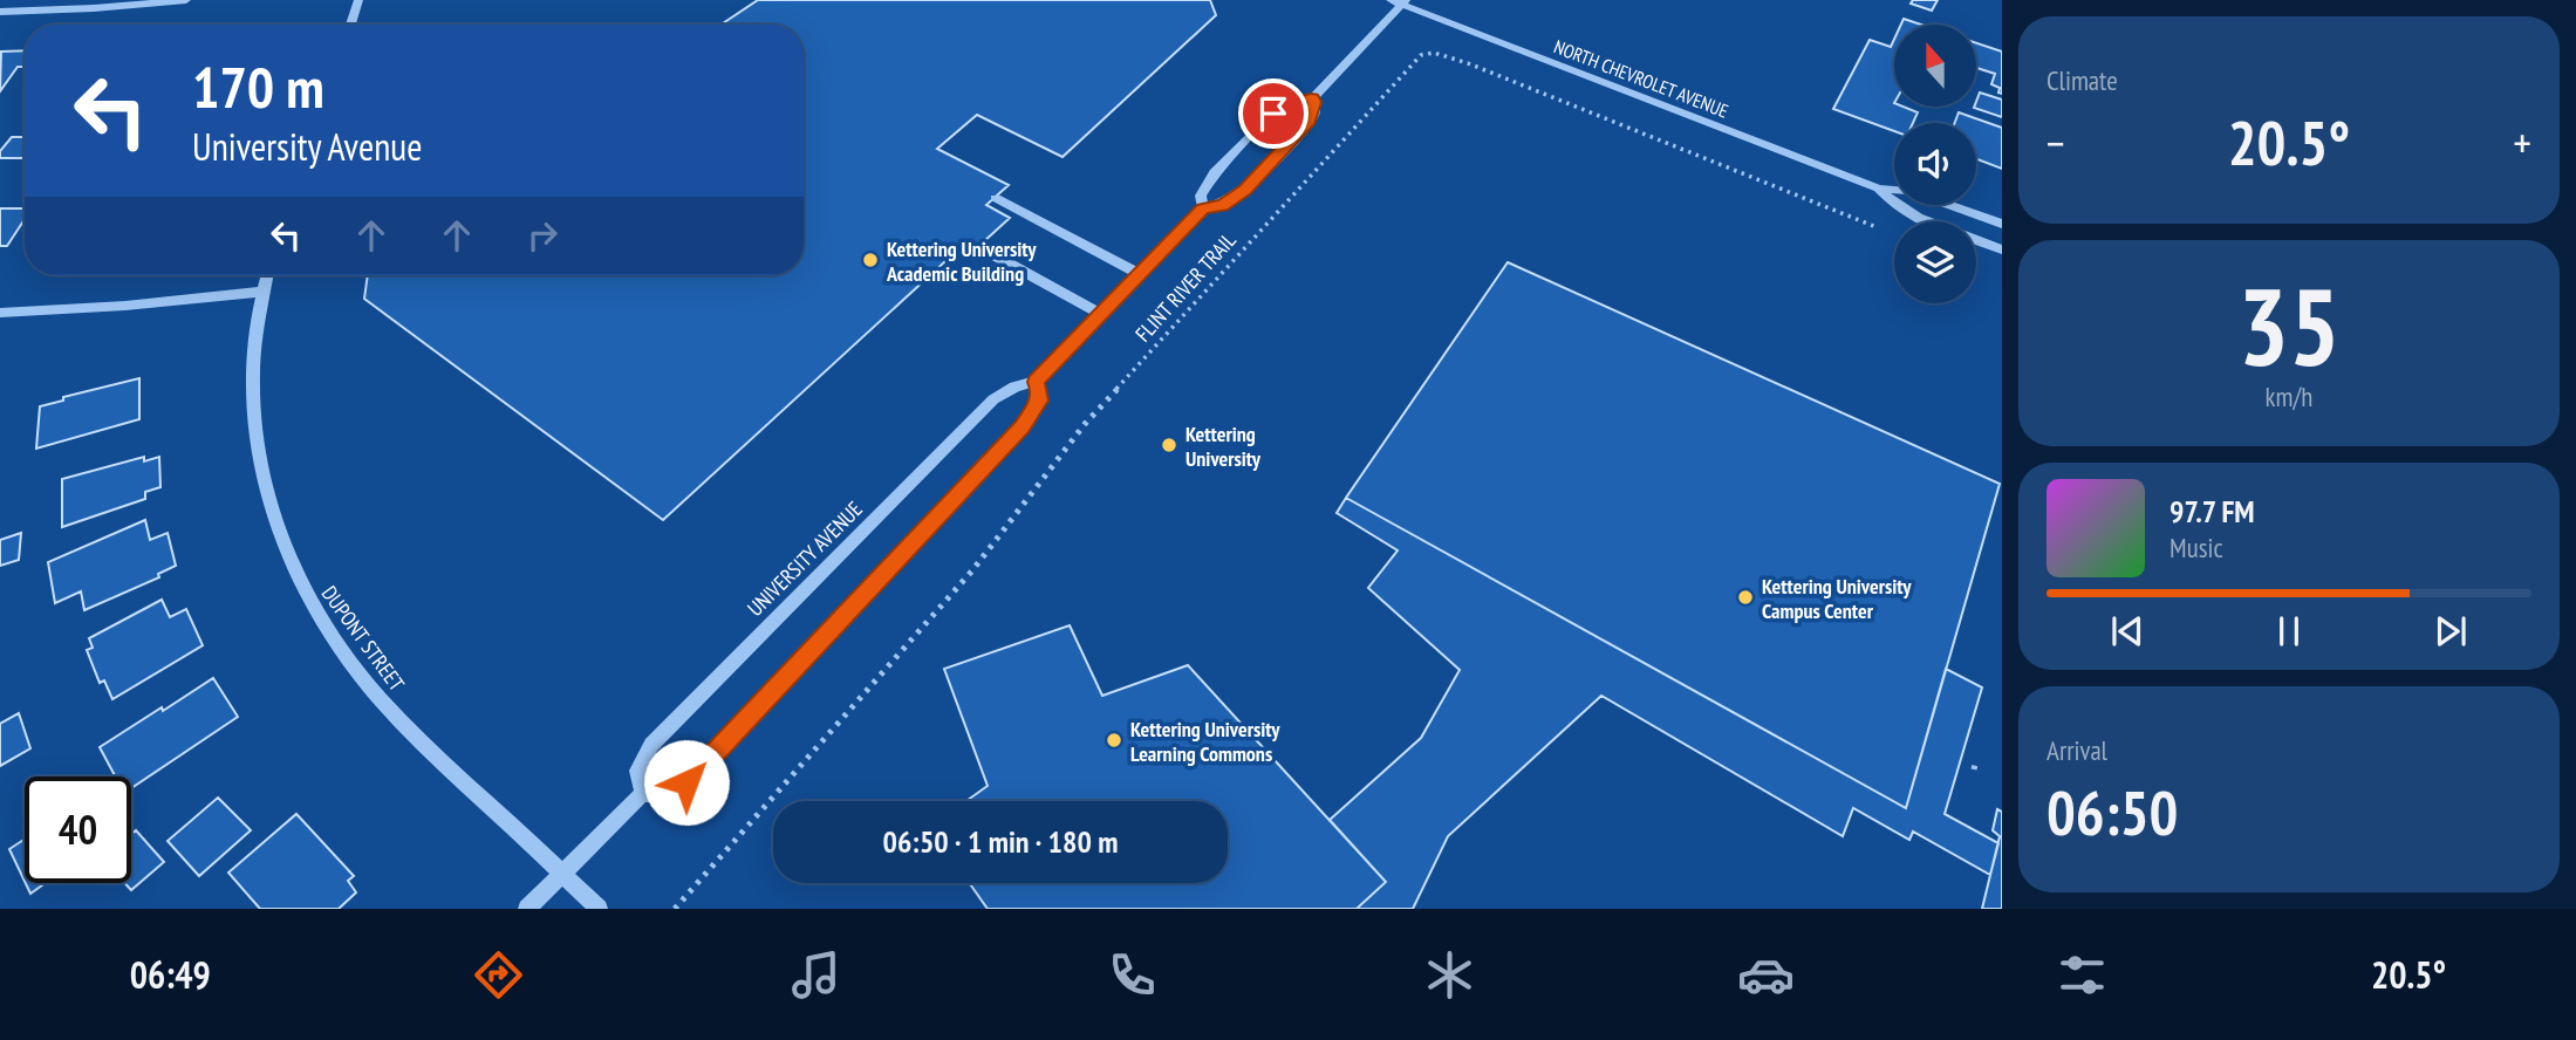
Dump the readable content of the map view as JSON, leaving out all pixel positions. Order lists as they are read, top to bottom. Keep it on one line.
{"streets":{"street":["NORTH CHEVROLET AVENUE","UNIVERSITY AVENUE","DUPONT STREET"],"path":["FLINT RIVER TRAIL"]},"crossings":[["NORTH CHEVROLET AVENUE","UNIVERSITY AVENUE"]],"places":["Kettering University Academic Building","Kettering University","Kettering University Campus Center","Kettering University Learning Commons"],"north":"top","page":{"tile":["Climate",["35","km/h"],["Arrival","06:50"]],"turn":["170 m","University Avenue"],"heat":["−","20.5°","+"],"song":["97.7 FM","Music"],"limit":"40","trip":"06:50 · 1 min · 180 m","tabs":["06:49","20.5°"]}}
